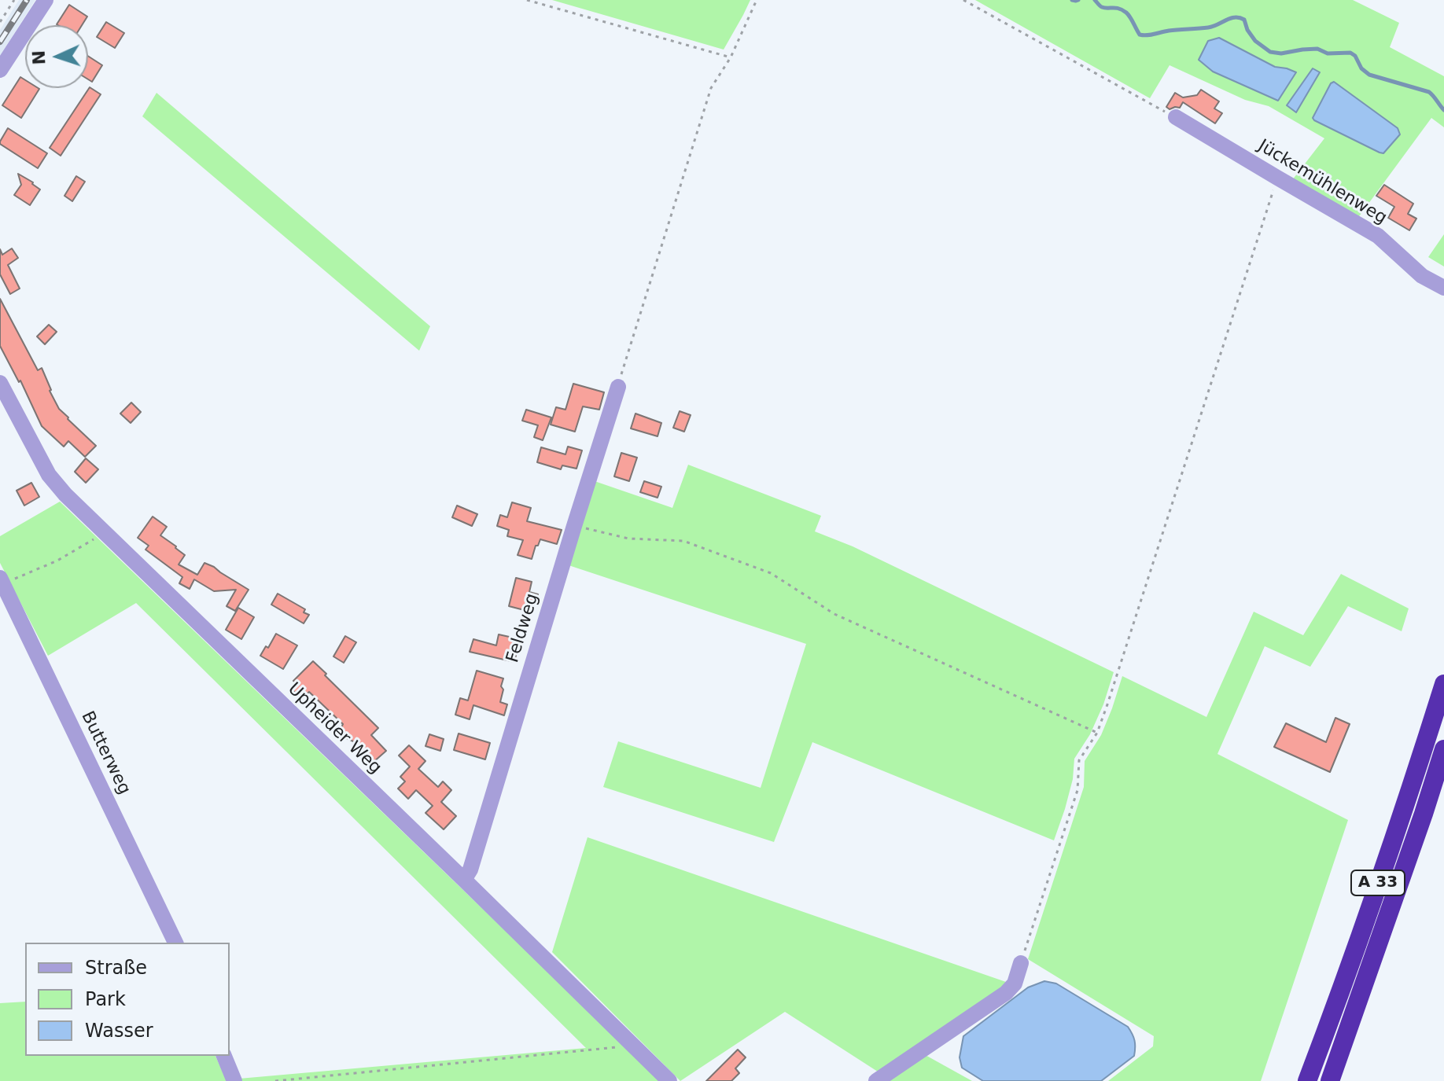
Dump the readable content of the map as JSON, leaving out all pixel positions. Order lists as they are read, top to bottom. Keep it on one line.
{"streets":{"highway":["A 33"],"street":["Jückemühlenweg","Feldweg","Upheider Weg","Butterweg"]},"crossings":[["Feldweg","Upheider Weg"]],"legend":["Straße","Park","Wasser"],"north":"left"}
